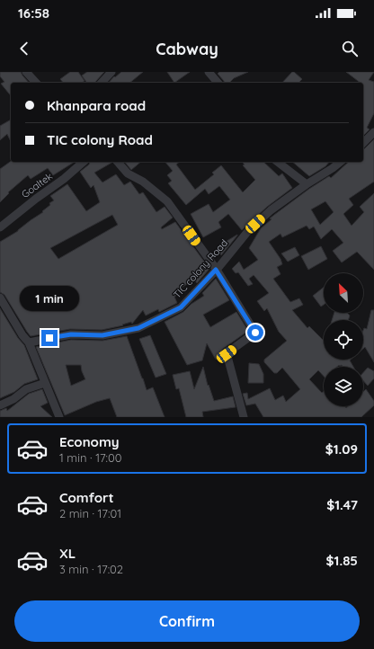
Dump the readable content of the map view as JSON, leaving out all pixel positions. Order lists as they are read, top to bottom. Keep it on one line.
{"streets":{"street":["Goaltek","TIC colony Road"]},"north":"top left","page":{"status":"16:58","header":"Cabway","banner":["Khanpara road","TIC colony Road"],"bubble":"1 min","list":[{"name":"Economy","note":"1 min · 17:00","value":"$1.09"},{"name":"Comfort","note":"2 min · 17:01","value":"$1.47"},{"name":"XL","note":"3 min · 17:02","value":"$1.85"}],"buttons":"Confirm"}}
